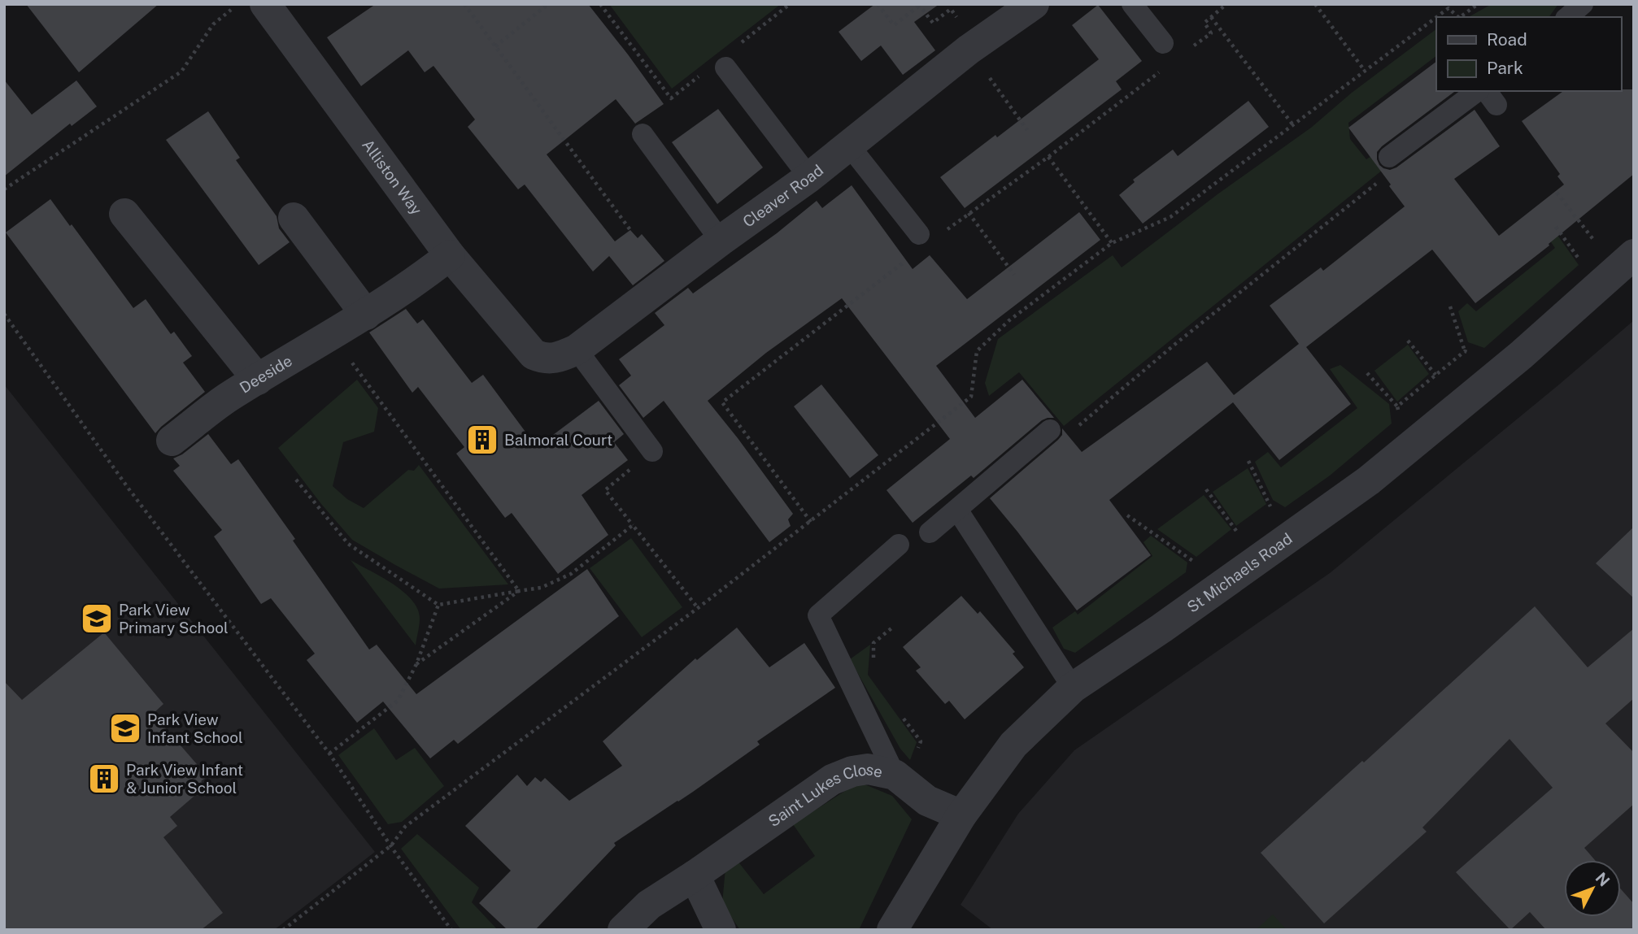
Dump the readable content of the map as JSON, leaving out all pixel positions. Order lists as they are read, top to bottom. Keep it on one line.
{"streets":{"street":["Alliston Way","Cleaver Road","Deeside","St Michaels Road","Saint Lukes Close"]},"crossings":[["Alliston Way","Cleaver Road"],["Alliston Way","Deeside"],["St Michaels Road","Saint Lukes Close"]],"places":{"building":["Balmoral Court","Park View Infant & Junior School"],"school or university":["Park View Primary School","Park View Infant School"]},"legend":["Road","Park"],"north":"top right"}
